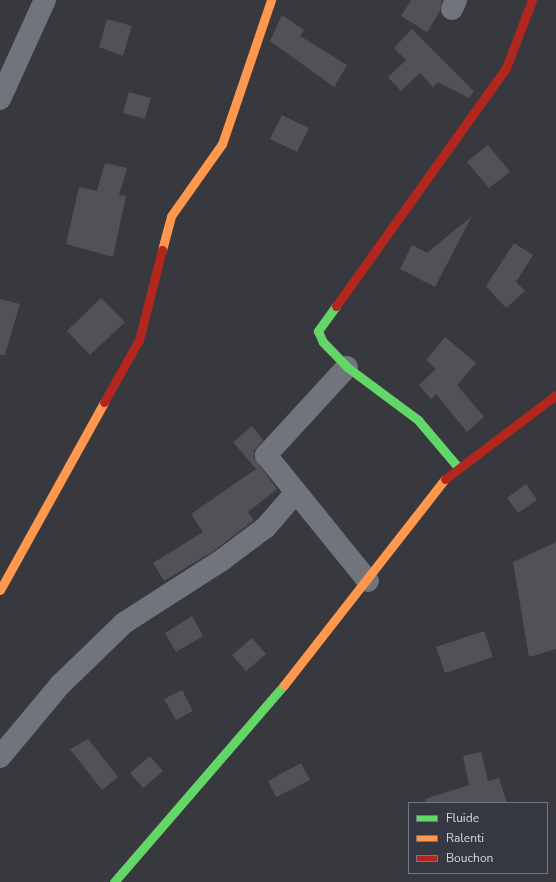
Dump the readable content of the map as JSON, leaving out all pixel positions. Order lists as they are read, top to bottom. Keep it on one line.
{"legend":["Fluide","Ralenti","Bouchon"]}
